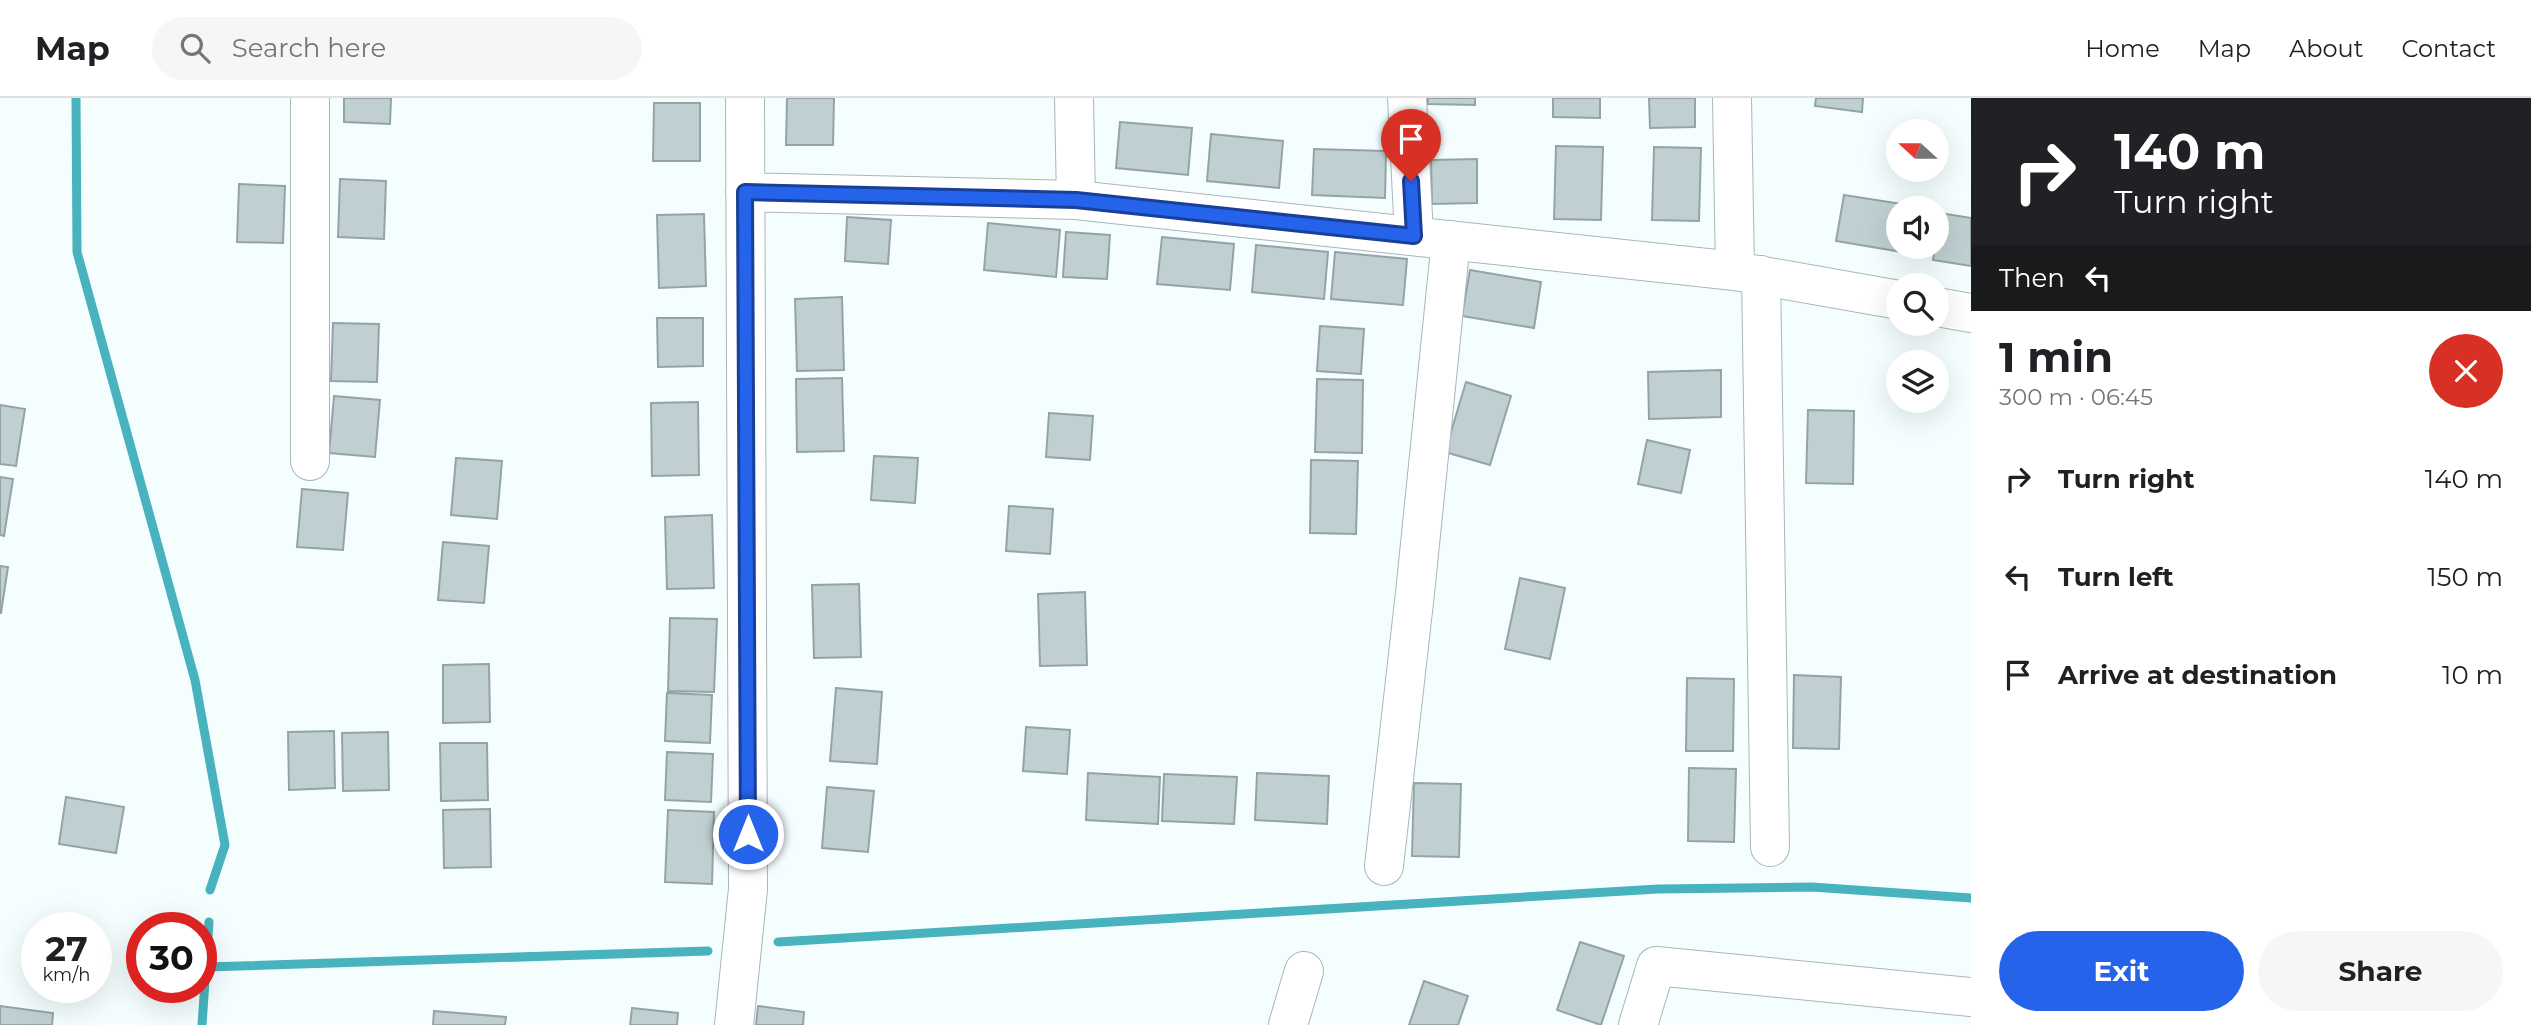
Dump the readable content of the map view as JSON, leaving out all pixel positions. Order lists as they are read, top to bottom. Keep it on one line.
{"north":"left","page":{"header":"Map","search":"Search here","nav":["Home","Map","About","Contact"],"turn":["140 m","Turn right"],"then":"Then","heading":["1 min","300 m · 06:45"],"list":[{"name":"Turn right","value":"140 m"},{"name":"Turn left","value":"150 m"},{"name":"Arrive at destination","value":"10 m"}],"speed":"27 km/h","limit":"30","buttons":["Exit","Share"]}}
